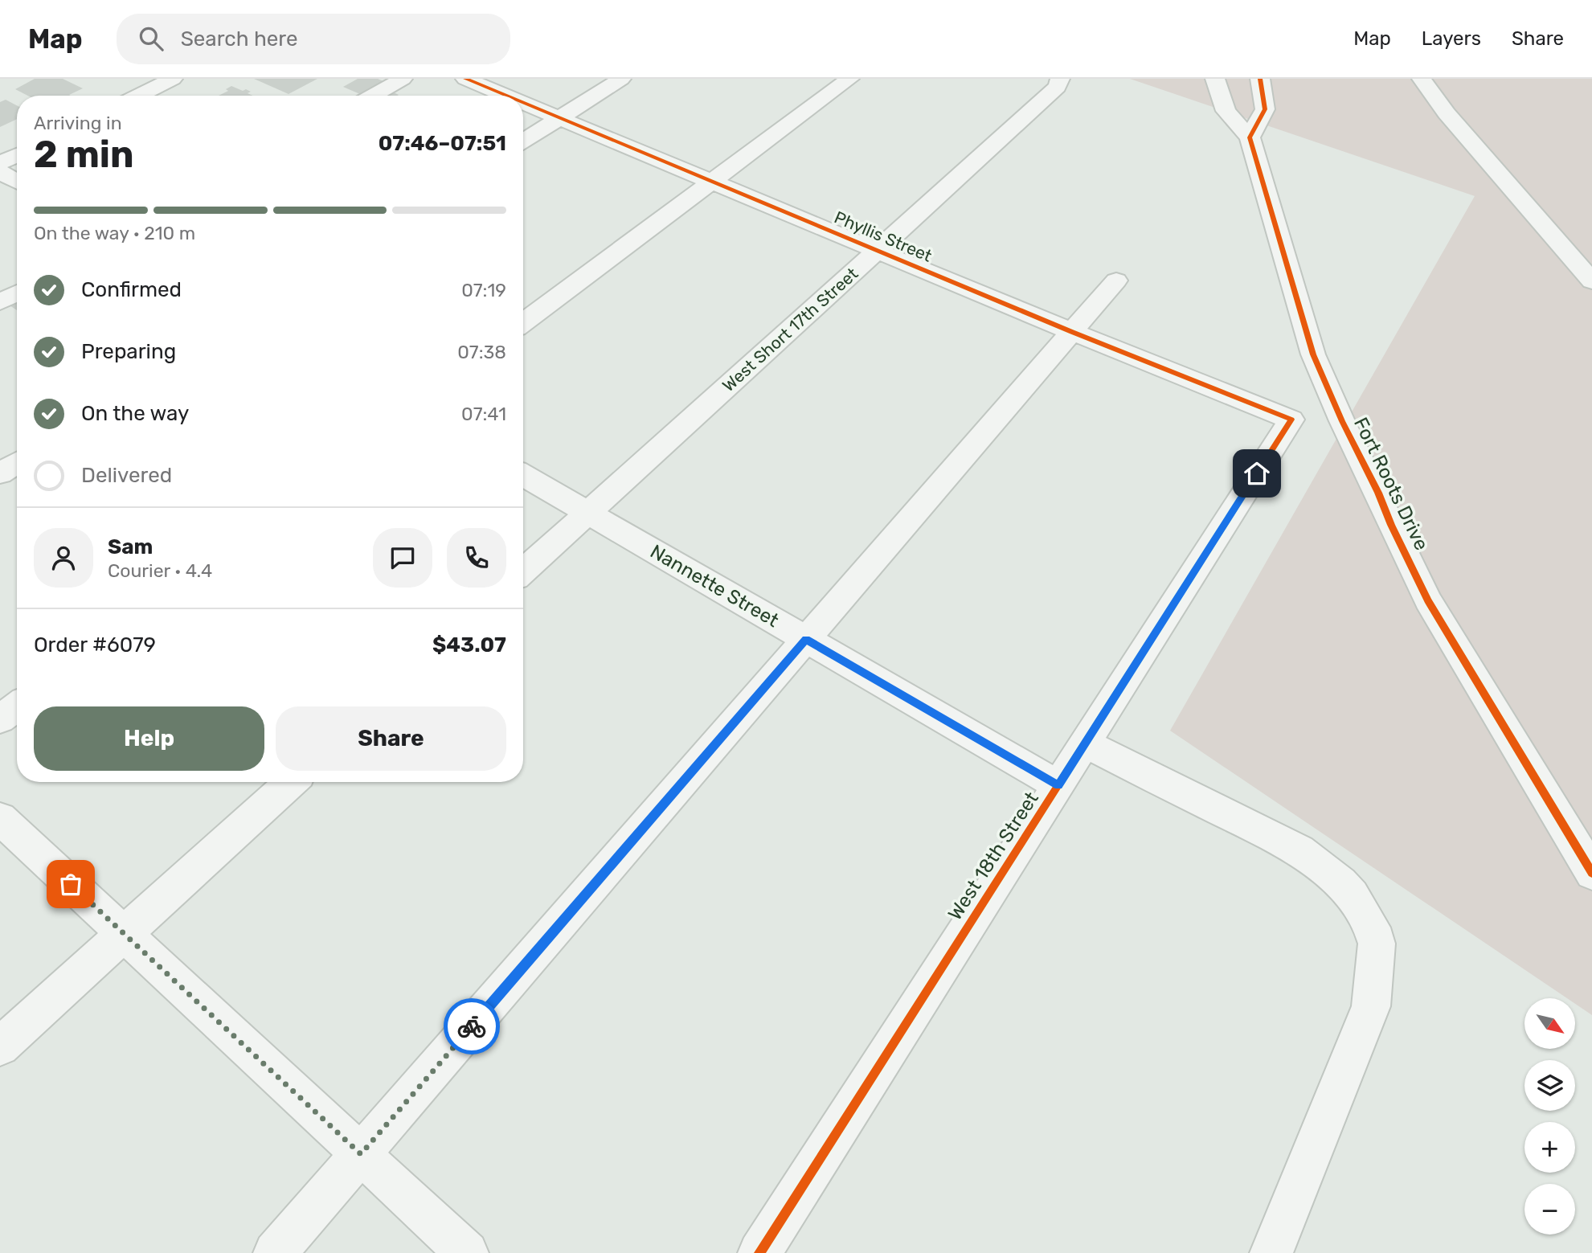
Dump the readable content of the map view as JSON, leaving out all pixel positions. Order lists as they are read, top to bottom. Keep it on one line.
{"streets":{"street":["Phyllis Street","West Short 17th Street","Fort Roots Drive","Nannette Street","West 18th Street"]},"crossings":[["Phyllis Street","West Short 17th Street"],["Phyllis Street","West 18th Street"],["West Short 17th Street","Nannette Street"],["Nannette Street","West 18th Street"]],"north":"bottom right","page":{"header":"Map","search":"Search here","nav":["Map","Layers","Share"],"heading":["2 min","Arriving in","07:46–07:51"],"panel":["Sam","Courier · 4.4","Order #6079","$43.07"],"bar":"On the way · 210 m","list":[["Confirmed","07:19"],["Preparing","07:38"],["On the way","07:41"],"Delivered"],"buttons":["Help","Share"],"map_buttons":["+","−"]}}
